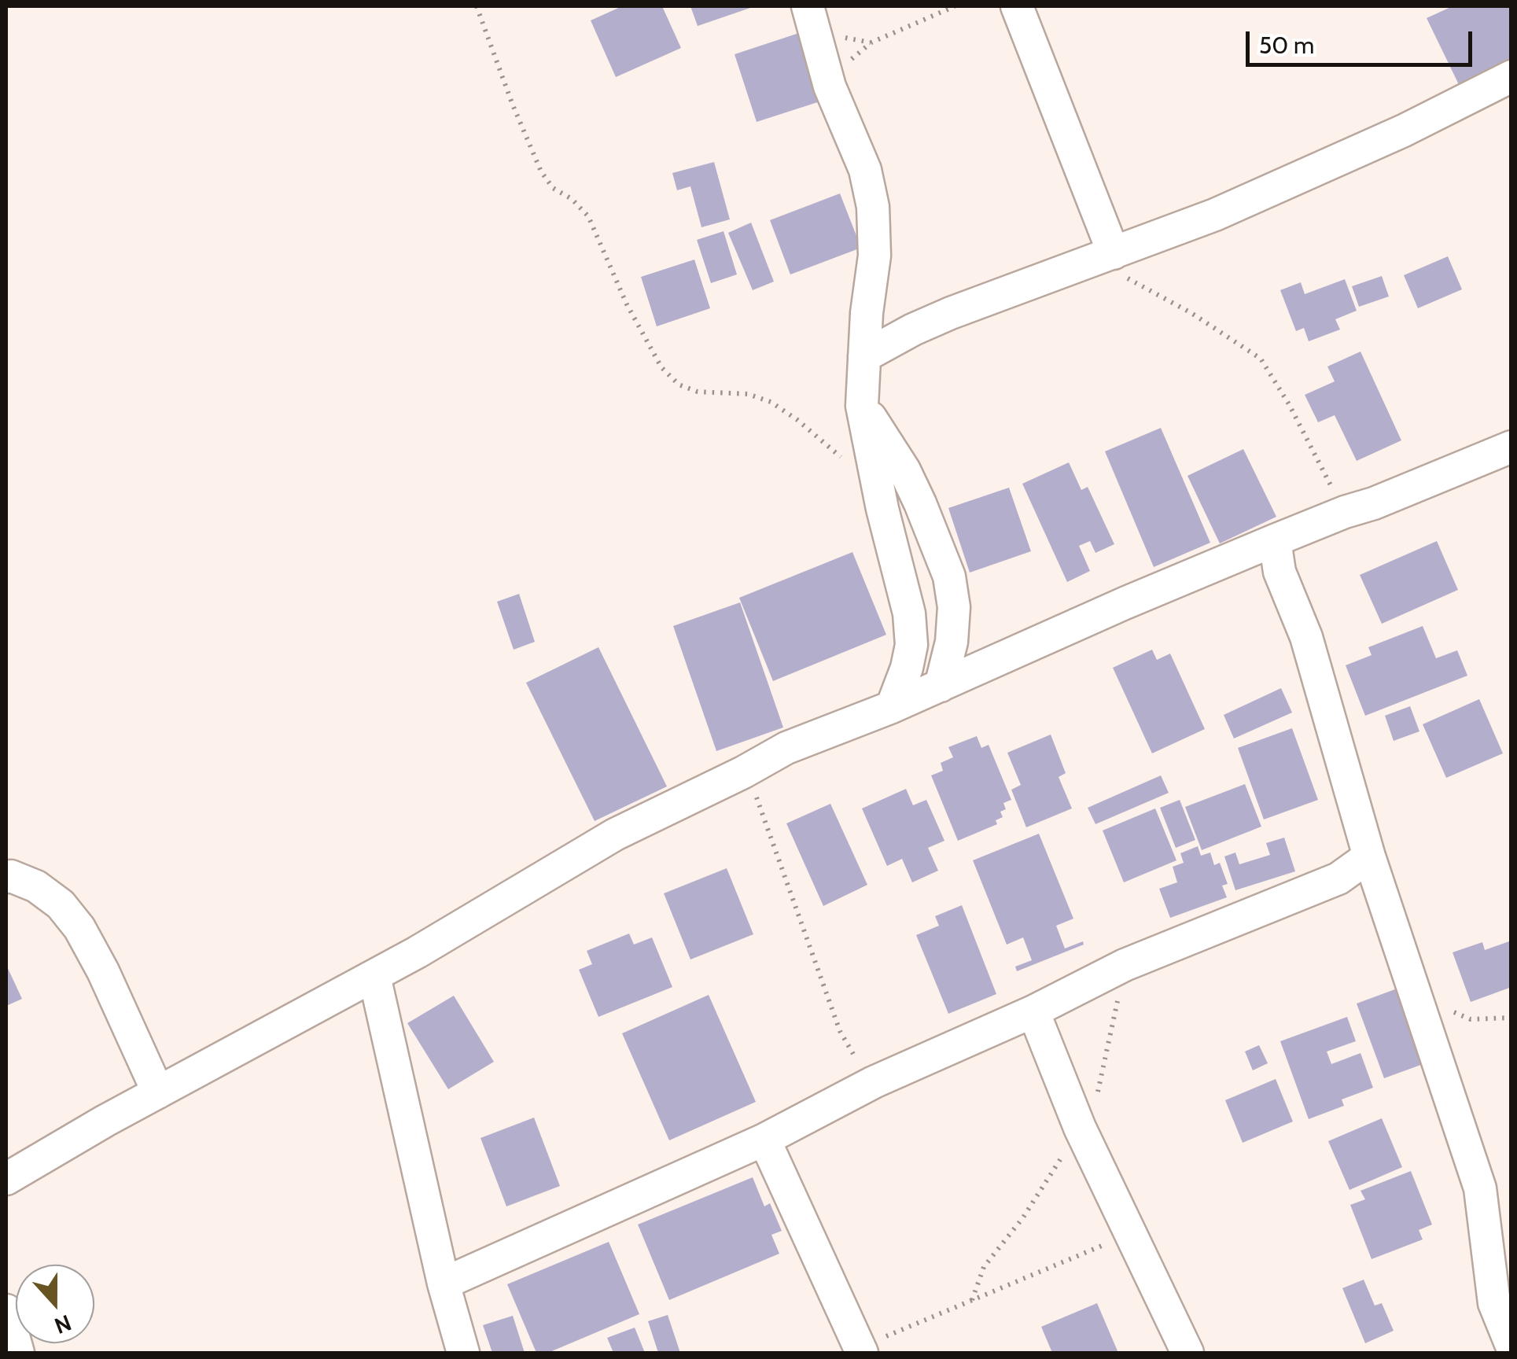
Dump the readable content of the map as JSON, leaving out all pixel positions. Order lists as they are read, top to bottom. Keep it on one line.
{"scale_bar":"50 m","north":"bottom"}
